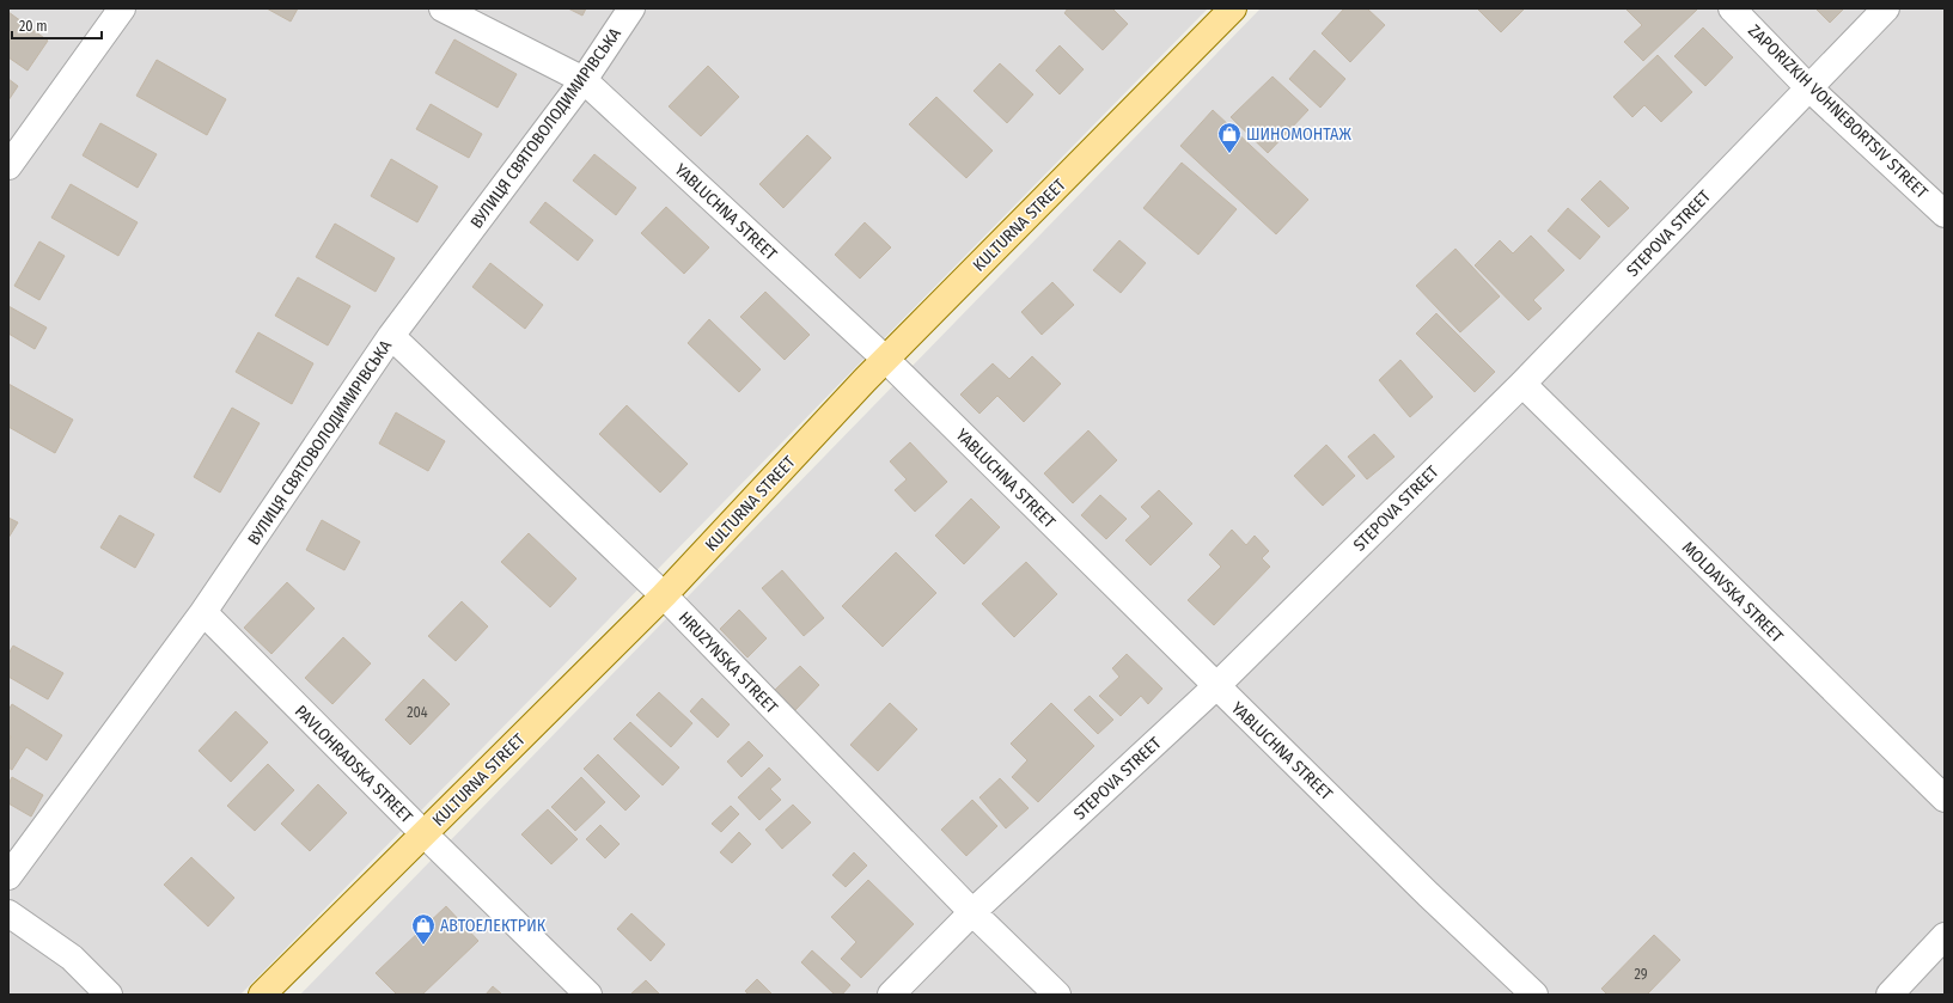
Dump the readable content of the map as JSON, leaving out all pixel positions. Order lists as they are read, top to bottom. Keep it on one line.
{"streets":{"main road":["KULTURNA STREET"],"street":["ZAPORIZKIH VOHNEBORTSIV STREET","ВУЛИЦЯ СВЯТОВОЛОДИМИРІВСЬКА","YABLUCHNA STREET","STEPOVA STREET","MOLDAVSKA STREET","HRUZYNSKA STREET","PAVLOHRADSKA STREET"]},"crossings":[["ZAPORIZKIH VOHNEBORTSIV STREET","STEPOVA STREET"],["ВУЛИЦЯ СВЯТОВОЛОДИМИРІВСЬКА","YABLUCHNA STREET"],["ВУЛИЦЯ СВЯТОВОЛОДИМИРІВСЬКА","HRUZYNSKA STREET"],["ВУЛИЦЯ СВЯТОВОЛОДИМИРІВСЬКА","PAVLOHRADSKA STREET"],["YABLUCHNA STREET","KULTURNA STREET"],["YABLUCHNA STREET","STEPOVA STREET"],["KULTURNA STREET","HRUZYNSKA STREET"],["KULTURNA STREET","PAVLOHRADSKA STREET"],["STEPOVA STREET","MOLDAVSKA STREET"],["STEPOVA STREET","HRUZYNSKA STREET"]],"places":{"shop":["ШИНОМОНТАЖ","АВТОЕЛЕКТРИК"]},"house_numbers":["204","29"],"scale_bar":"20 m"}
